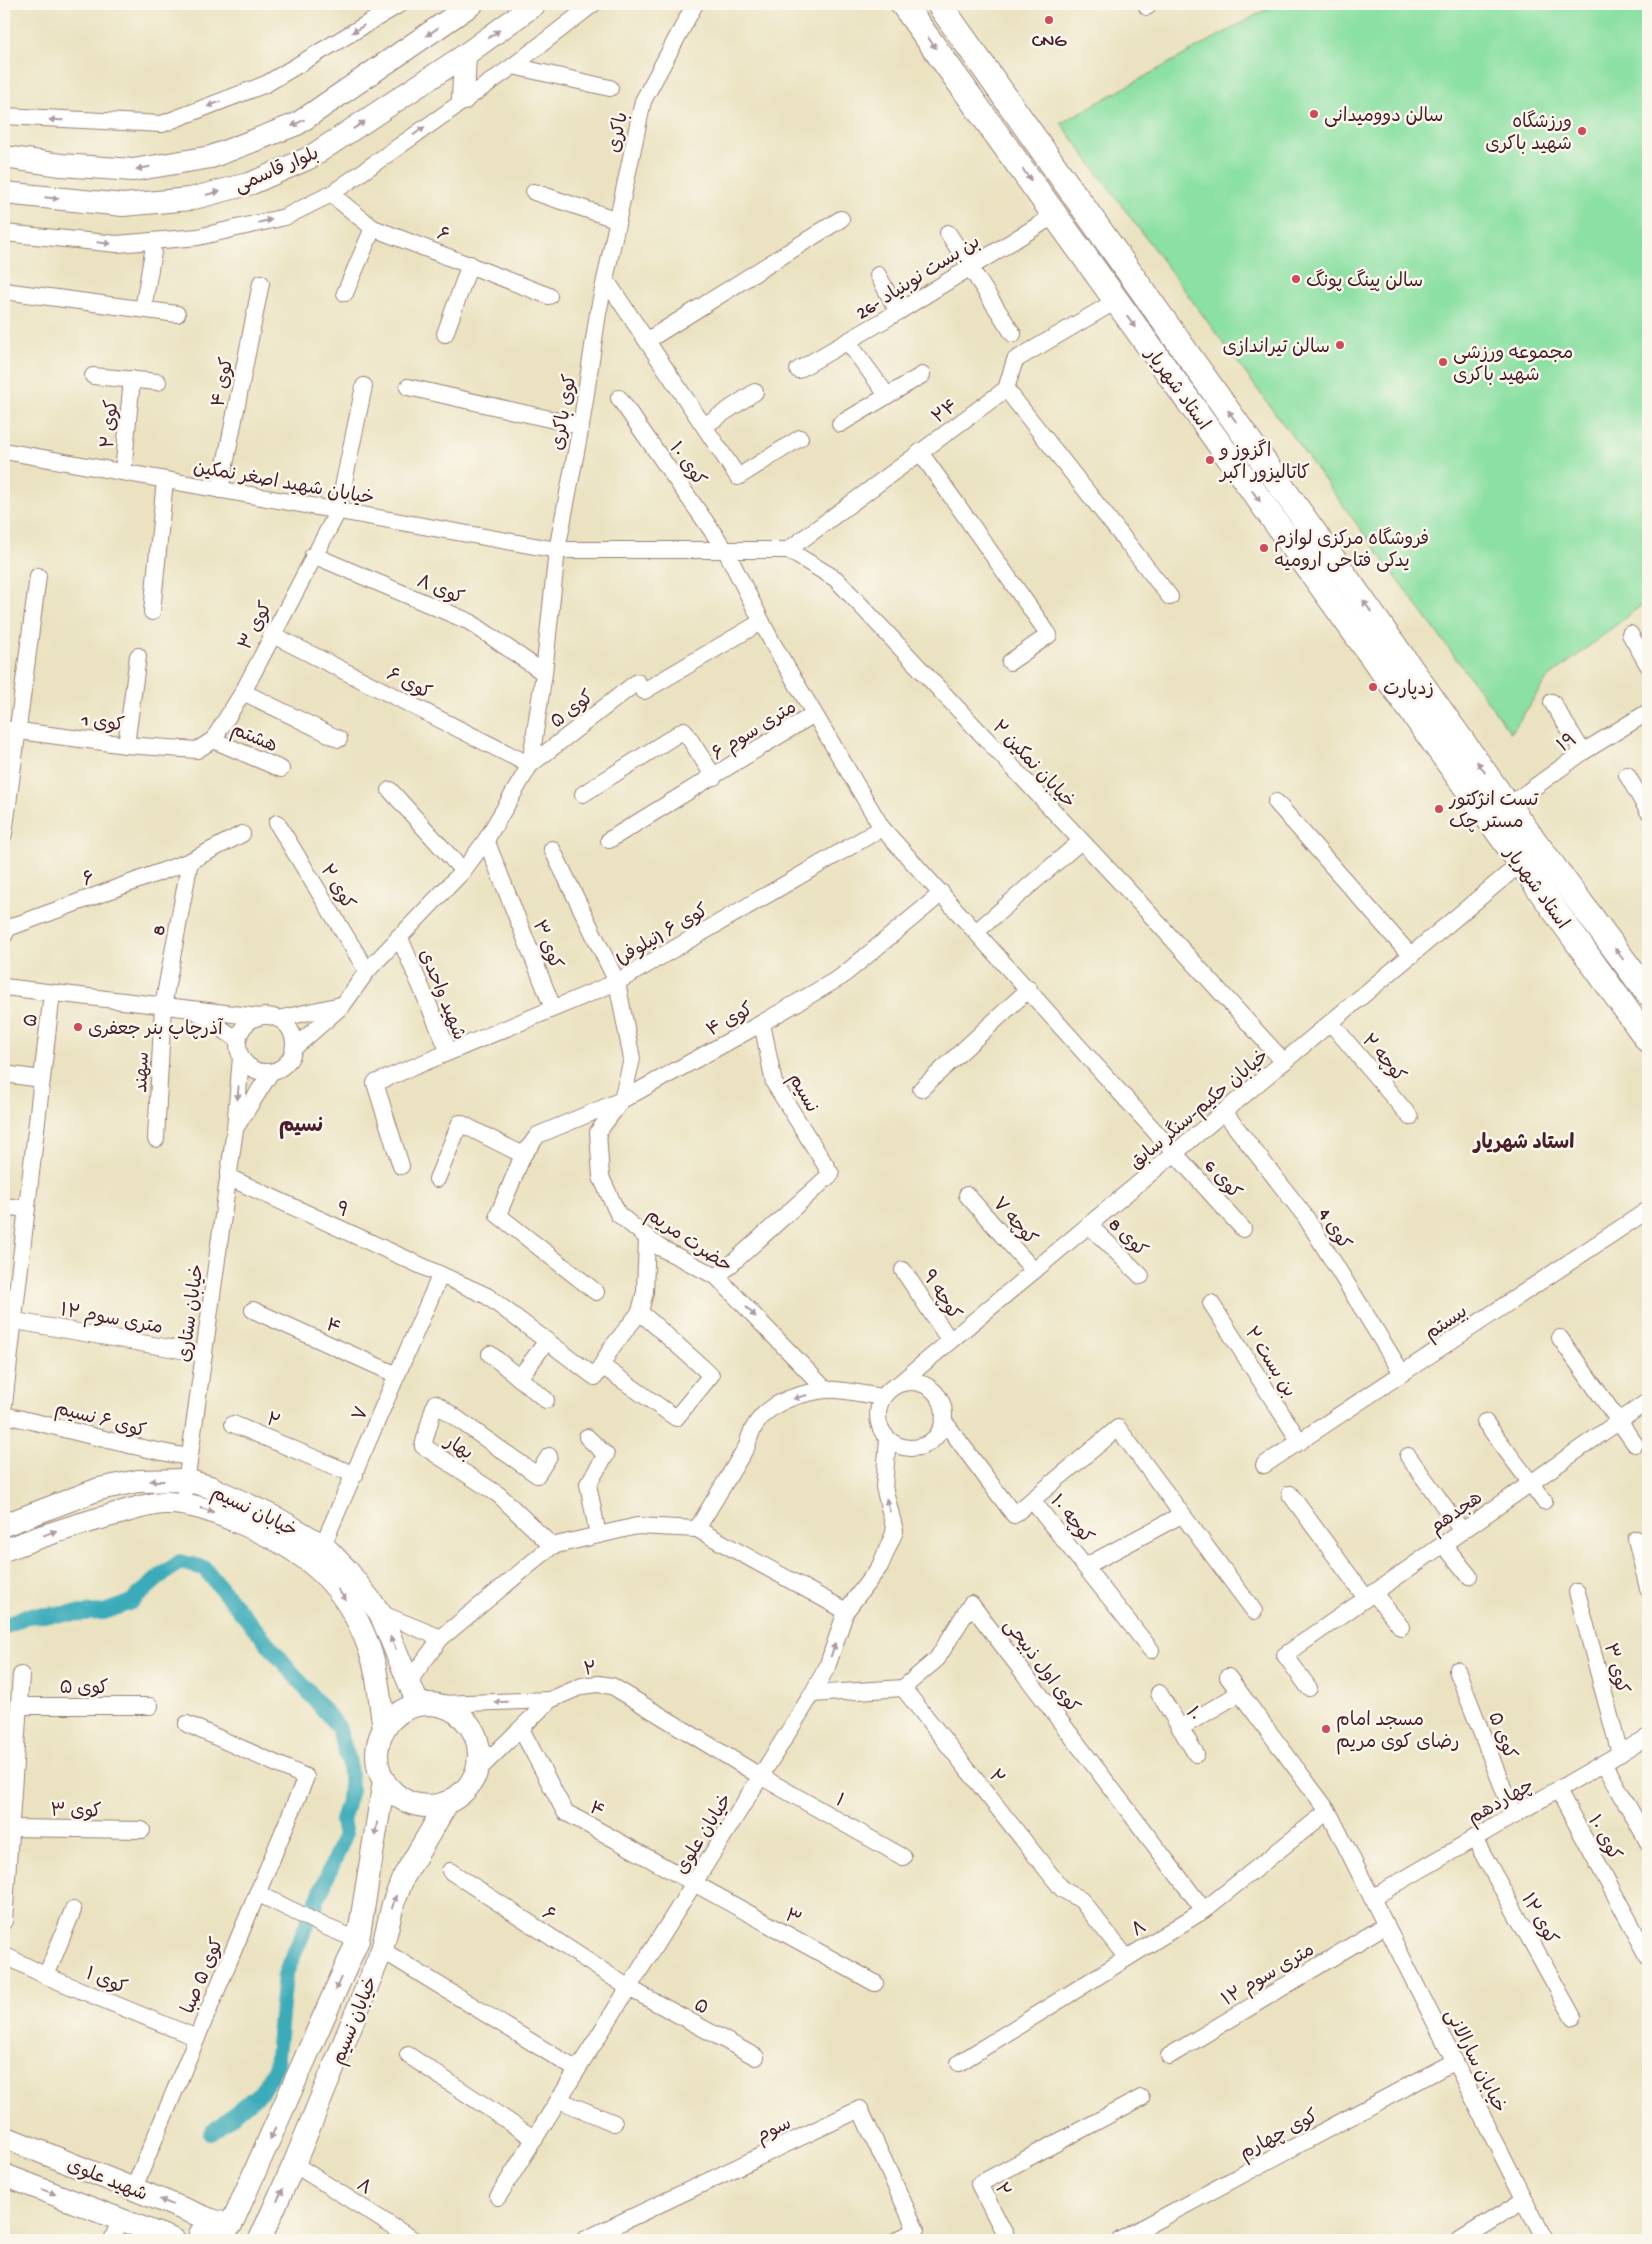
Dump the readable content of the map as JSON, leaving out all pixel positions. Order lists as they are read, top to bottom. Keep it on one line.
{"streets":{"main road":["بلوار قاسمی","استاد شهریار","خیابان نسیم","شهید علوی"],"street":["باکری","۶","26- بن بست نوبنیاد","کوی ۴","۲۴","کوی باکری","کوی ۲","کوی ۱۰","خیابان شهید اصغر نمکین","کوی ۸","کوی ۳","کوی ۶","کوی ۵","کوی 1","۶ متری سوم","هشتم","۱۹","خیابان نمکین ۲","8","کوی ۶ (نیلوفر)","شهید واحدی","۵","کوچه ۲","سهند","نسیم","خیابان حکیم-سنگر سابق","کوی 6","۹","کوچه ۷","کوی 4","کوی 8","حضرت مریم","کوچه ۹","خیابان ستاری","۱۲ متری سوم","بیستم","۴","بن بست ۲","۷","کوی ۶ نسیم","۲","بهار","هجدهم","کوچه ۱۰","کوی اول ذبیحی","۱۰","۱","چهاردهم","خیابان علوی","۳","کوی ۱۲","۸","کوی ۵ صبا","کوی ۱","خیابان سارالانی","سوم","کوی چهارم"]},"crossings":[["باکری","کوی باکری"],["۶","8"],["۶","۵"],["۶","خیابان علوی"],["26- بن بست نوبنیاد","استاد شهریار"],["کوی ۴","کوی ۱۰"],["کوی ۴","خیابان شهید اصغر نمکین"],["کوی ۴","نسیم"],["کوی ۴","کوی 6"],["کوی ۴","حضرت مریم"],["استاد شهریار","۱۹"],["استاد شهریار","خیابان حکیم-سنگر سابق"],["۲۴","خیابان نمکین ۲"],["کوی باکری","خیابان شهید اصغر نمکین"],["کوی باکری","کوی ۸"],["کوی باکری","کوی ۶"],["کوی باکری","کوی ۵"],["کوی ۲","خیابان شهید اصغر نمکین"],["کوی ۱۰","خیابان شهید اصغر نمکین"],["کوی ۱۰","کوی ۵"],["کوی ۱۰","۶ متری سوم"],["کوی ۱۰","کوی ۶ (نیلوفر)"],["کوی ۱۰","کوی 6"],["کوی ۱۰","چهاردهم"],["خیابان شهید اصغر نمکین","کوی ۳"],["کوی ۸","کوی ۳"],["کوی ۳","کوی ۶"],["کوی ۳","کوی 1"],["کوی ۳","هشتم"],["کوی ۳","کوی ۶ (نیلوفر)"],["کوی ۳","چهاردهم"],["کوی ۶","کوی ۵"],["کوی ۵","چهاردهم"],["خیابان نمکین ۲","خیابان حکیم-سنگر سابق"],["8","سهند"],["کوی ۶ (نیلوفر)","شهید واحدی"],["۵","۱۲ متری سوم"],["۵","خیابان علوی"],["کوچه ۲","خیابان حکیم-سنگر سابق"],["نسیم","حضرت مریم"],["خیابان حکیم-سنگر سابق","کوی 6"],["خیابان حکیم-سنگر سابق","کوچه ۷"],["خیابان حکیم-سنگر سابق","کوی 4"],["خیابان حکیم-سنگر سابق","کوی 8"],["خیابان حکیم-سنگر سابق","کوچه ۹"],["خیابان حکیم-سنگر سابق","کوچه ۱۰"],["خیابان حکیم-سنگر سابق","خیابان علوی"],["۹","خیابان ستاری"],["۹","۷"],["کوی 4","بیستم"],["خیابان ستاری","۱۲ متری سوم"],["خیابان ستاری","کوی ۶ نسیم"],["خیابان ستاری","خیابان نسیم"],["۱۲ متری سوم","خیابان سارالانی"],["بیستم","بن بست ۲"],["۴","۷"],["۴","۲"],["۴","خیابان علوی"],["۴","۳"],["۷","۲"],["۷","خیابان نسیم"],["۲","خیابان نسیم"],["۲","کوی اول ذبیحی"],["۲","۱"],["۲","خیابان علوی"],["۲","۸"],["خیابان نسیم","۸"],["خیابان نسیم","شهید علوی"],["کوچه ۱۰","خیابان علوی"],["کوی اول ذبیحی","۸"],["۱","خیابان علوی"],["چهاردهم","کوی ۱۲"],["چهاردهم","خیابان سارالانی"],["خیابان علوی","۳"],["۸","خیابان سارالانی"],["کوی ۵ صبا","کوی ۱"],["کوی ۵ صبا","شهید علوی"],["خیابان سارالانی","کوی چهارم"]],"one_way":["حضرت مریم"],"districts":["نسیم","استاد شهریار"],"places":["CNG","سالن دوومیدانی","ورزشگاه شهید باکری","سالن پینگ پونگ","سالن تیراندازی","مجموعه ورزشی شهید باکری","اگزوز و کاتالیزور اکبر","فروشگاه مرکزی لوازم یدکی فتاحی ارومیه","زدپارت","تست انژکتور مستر چک","آذرچاپ بنر جعفری","مسجد امام رضای کوی مریم"]}
